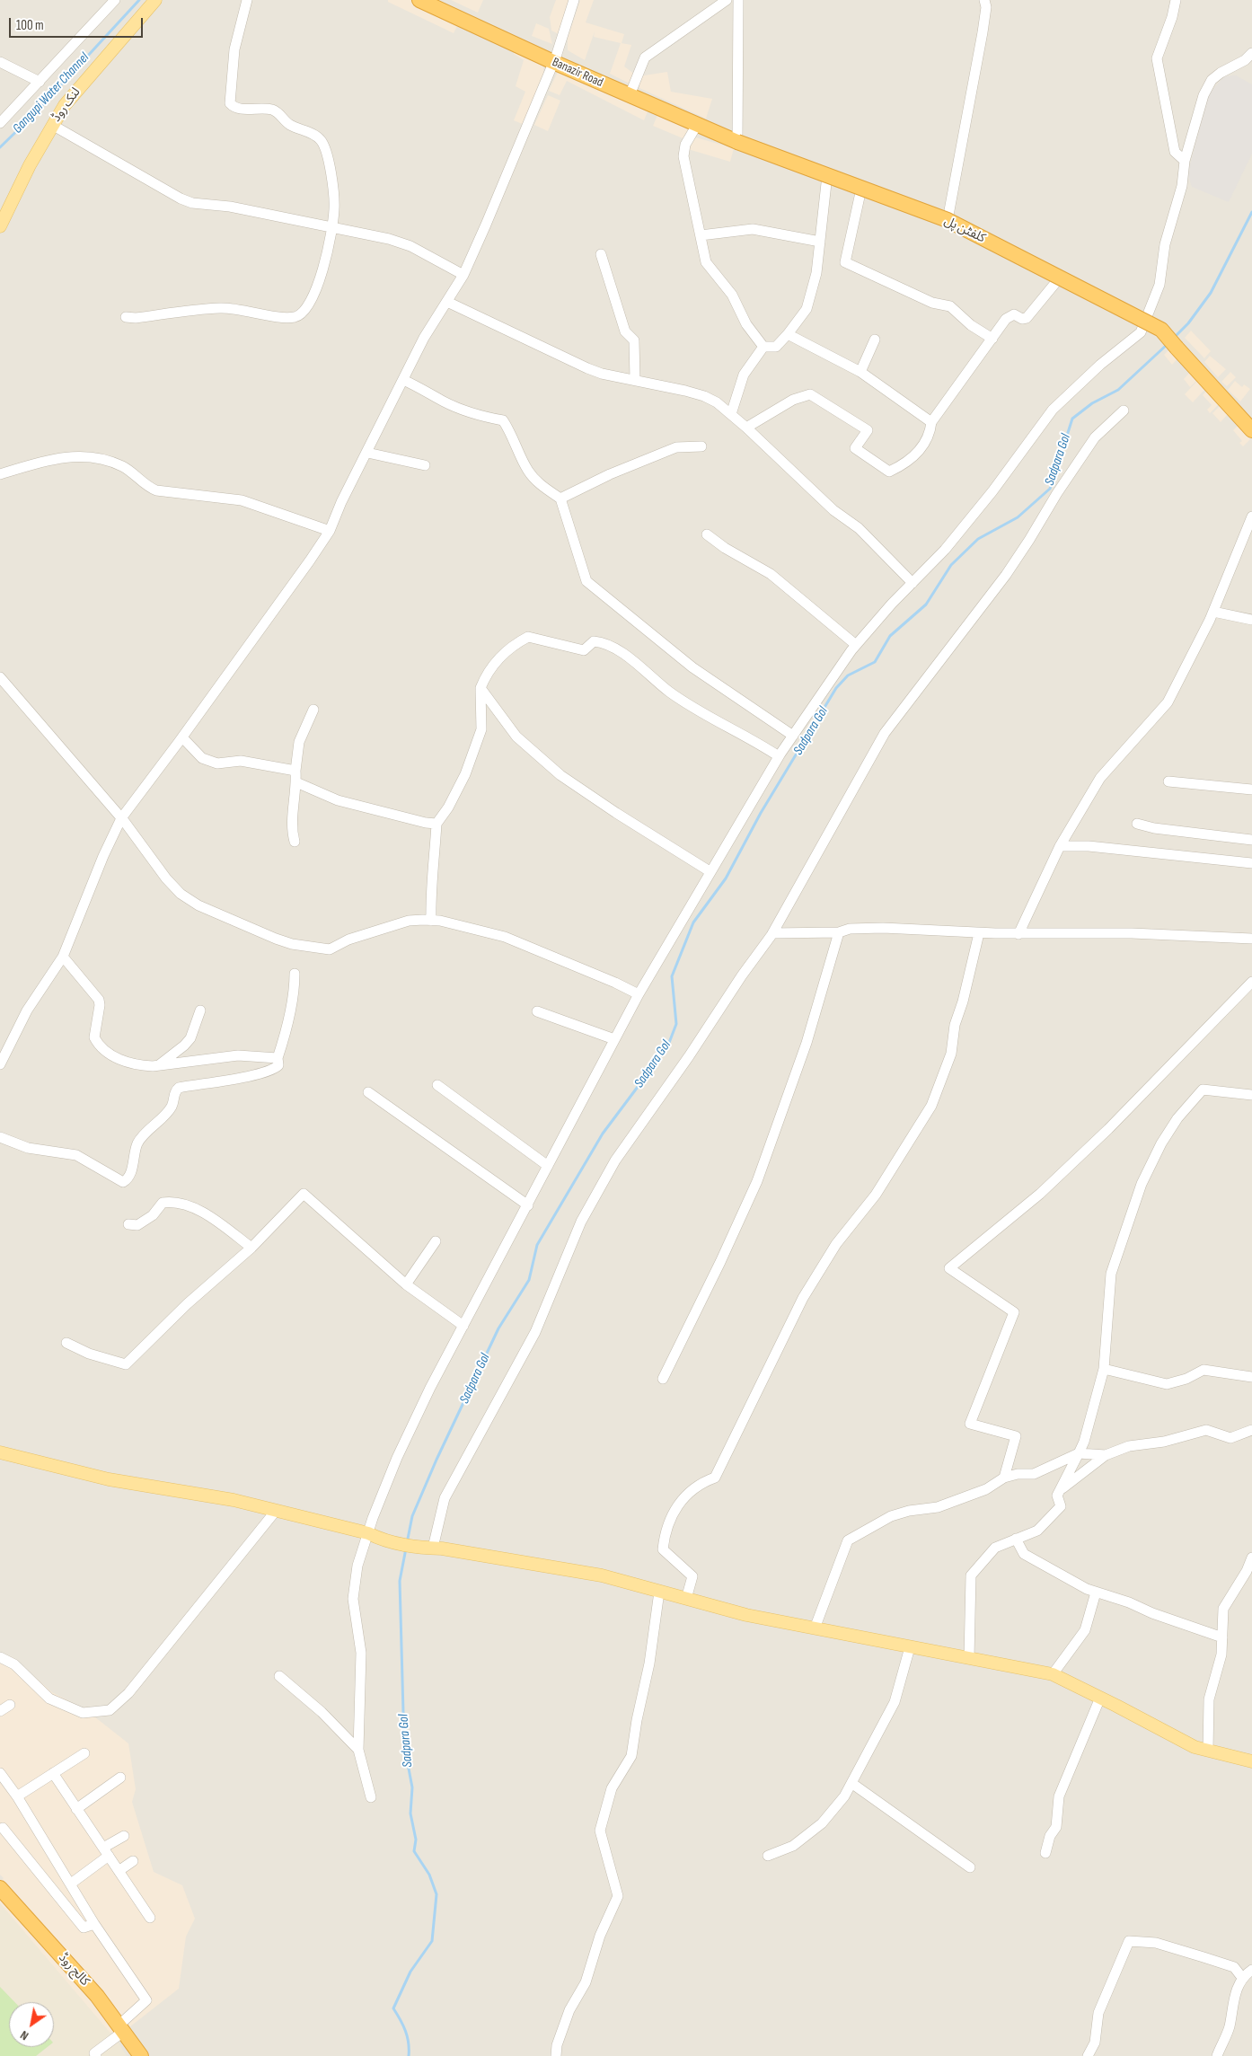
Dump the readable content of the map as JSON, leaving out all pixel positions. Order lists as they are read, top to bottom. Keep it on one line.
{"streets":{"highway":["Banazir Road","کلفٹن پل","کالج روڈ"],"main road":["لنک روڈ"]},"crossings":[["Banazir Road","کلفٹن پل"]],"water":["Gangupi Water Channel","Sadpara Gol"],"scale_bar":"100 m","north":"bottom left"}
